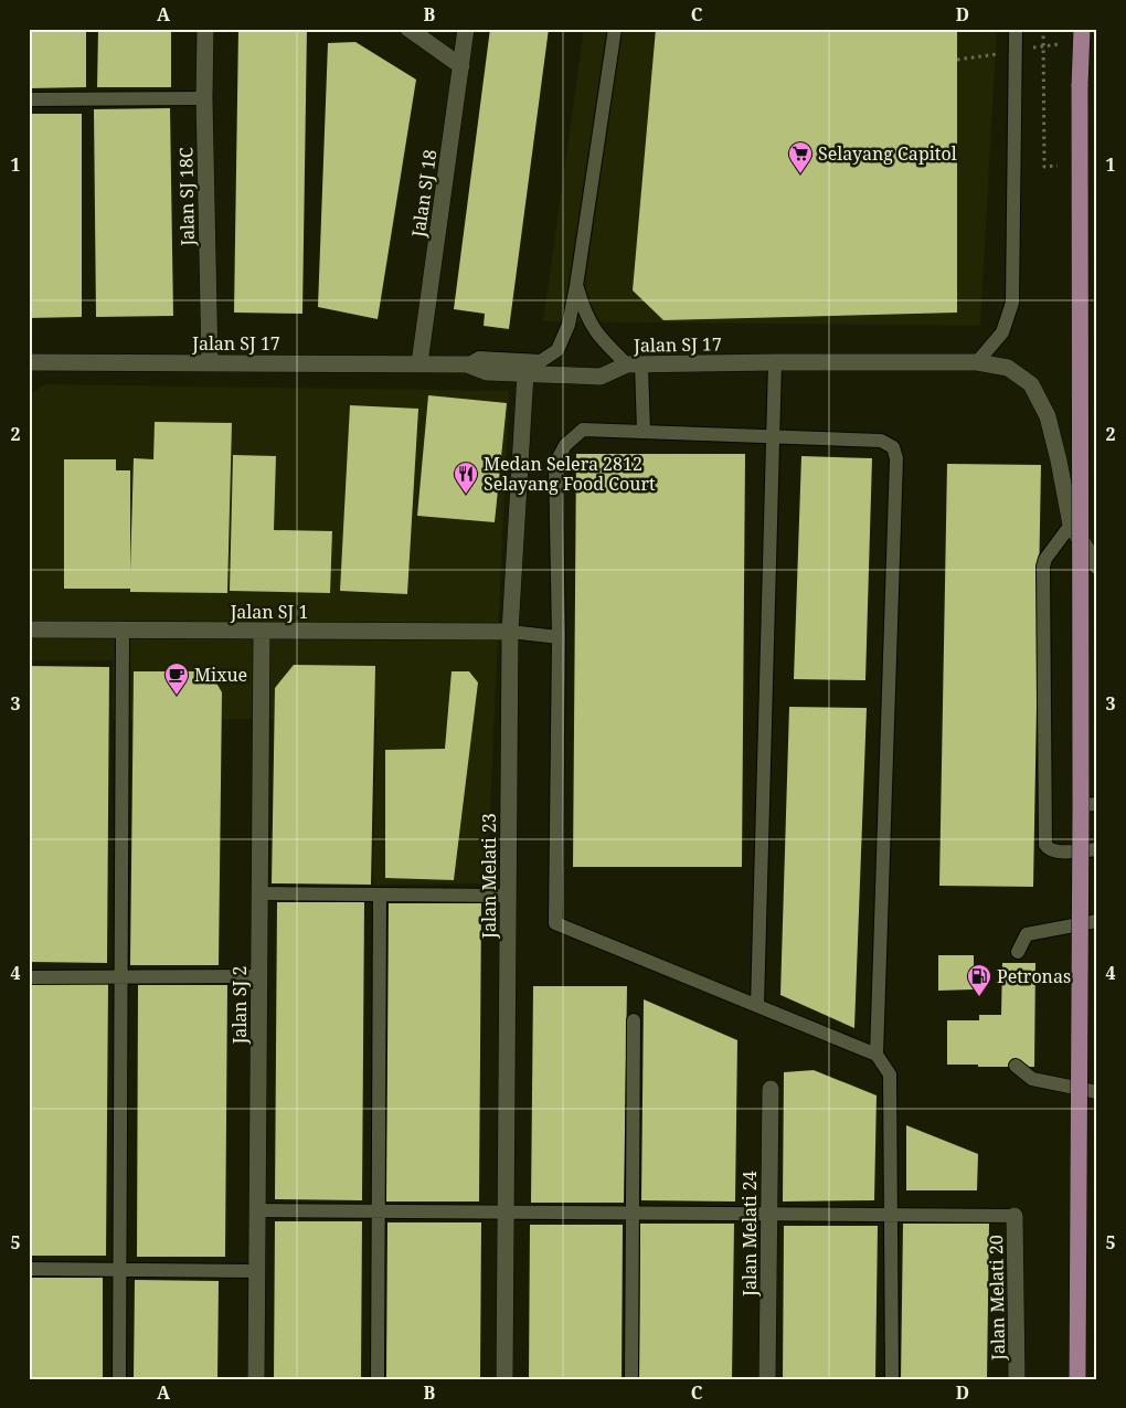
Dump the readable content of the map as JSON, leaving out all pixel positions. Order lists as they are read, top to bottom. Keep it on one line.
{"streets":{"street":["Jalan SJ 18","Jalan SJ 18C","Jalan SJ 17","Jalan SJ 1","Jalan Melati 23","Jalan SJ 2","Jalan Melati 24","Jalan Melati 20"]},"crossings":[["Jalan SJ 18","Jalan SJ 17"],["Jalan SJ 18C","Jalan SJ 17"],["Jalan SJ 17","Jalan Melati 23"],["Jalan SJ 1","Jalan Melati 23"],["Jalan SJ 1","Jalan SJ 2"]],"places":{"supermarket":["Selayang Capitol"],"restaurant":["Medan Selera 2812 Selayang Food Court"],"cafe":["Mixue"],"fuel station":["Petronas"]},"grid":{"columns":["A","B","C","D"],"rows":["1","2","3","4","5"]}}
